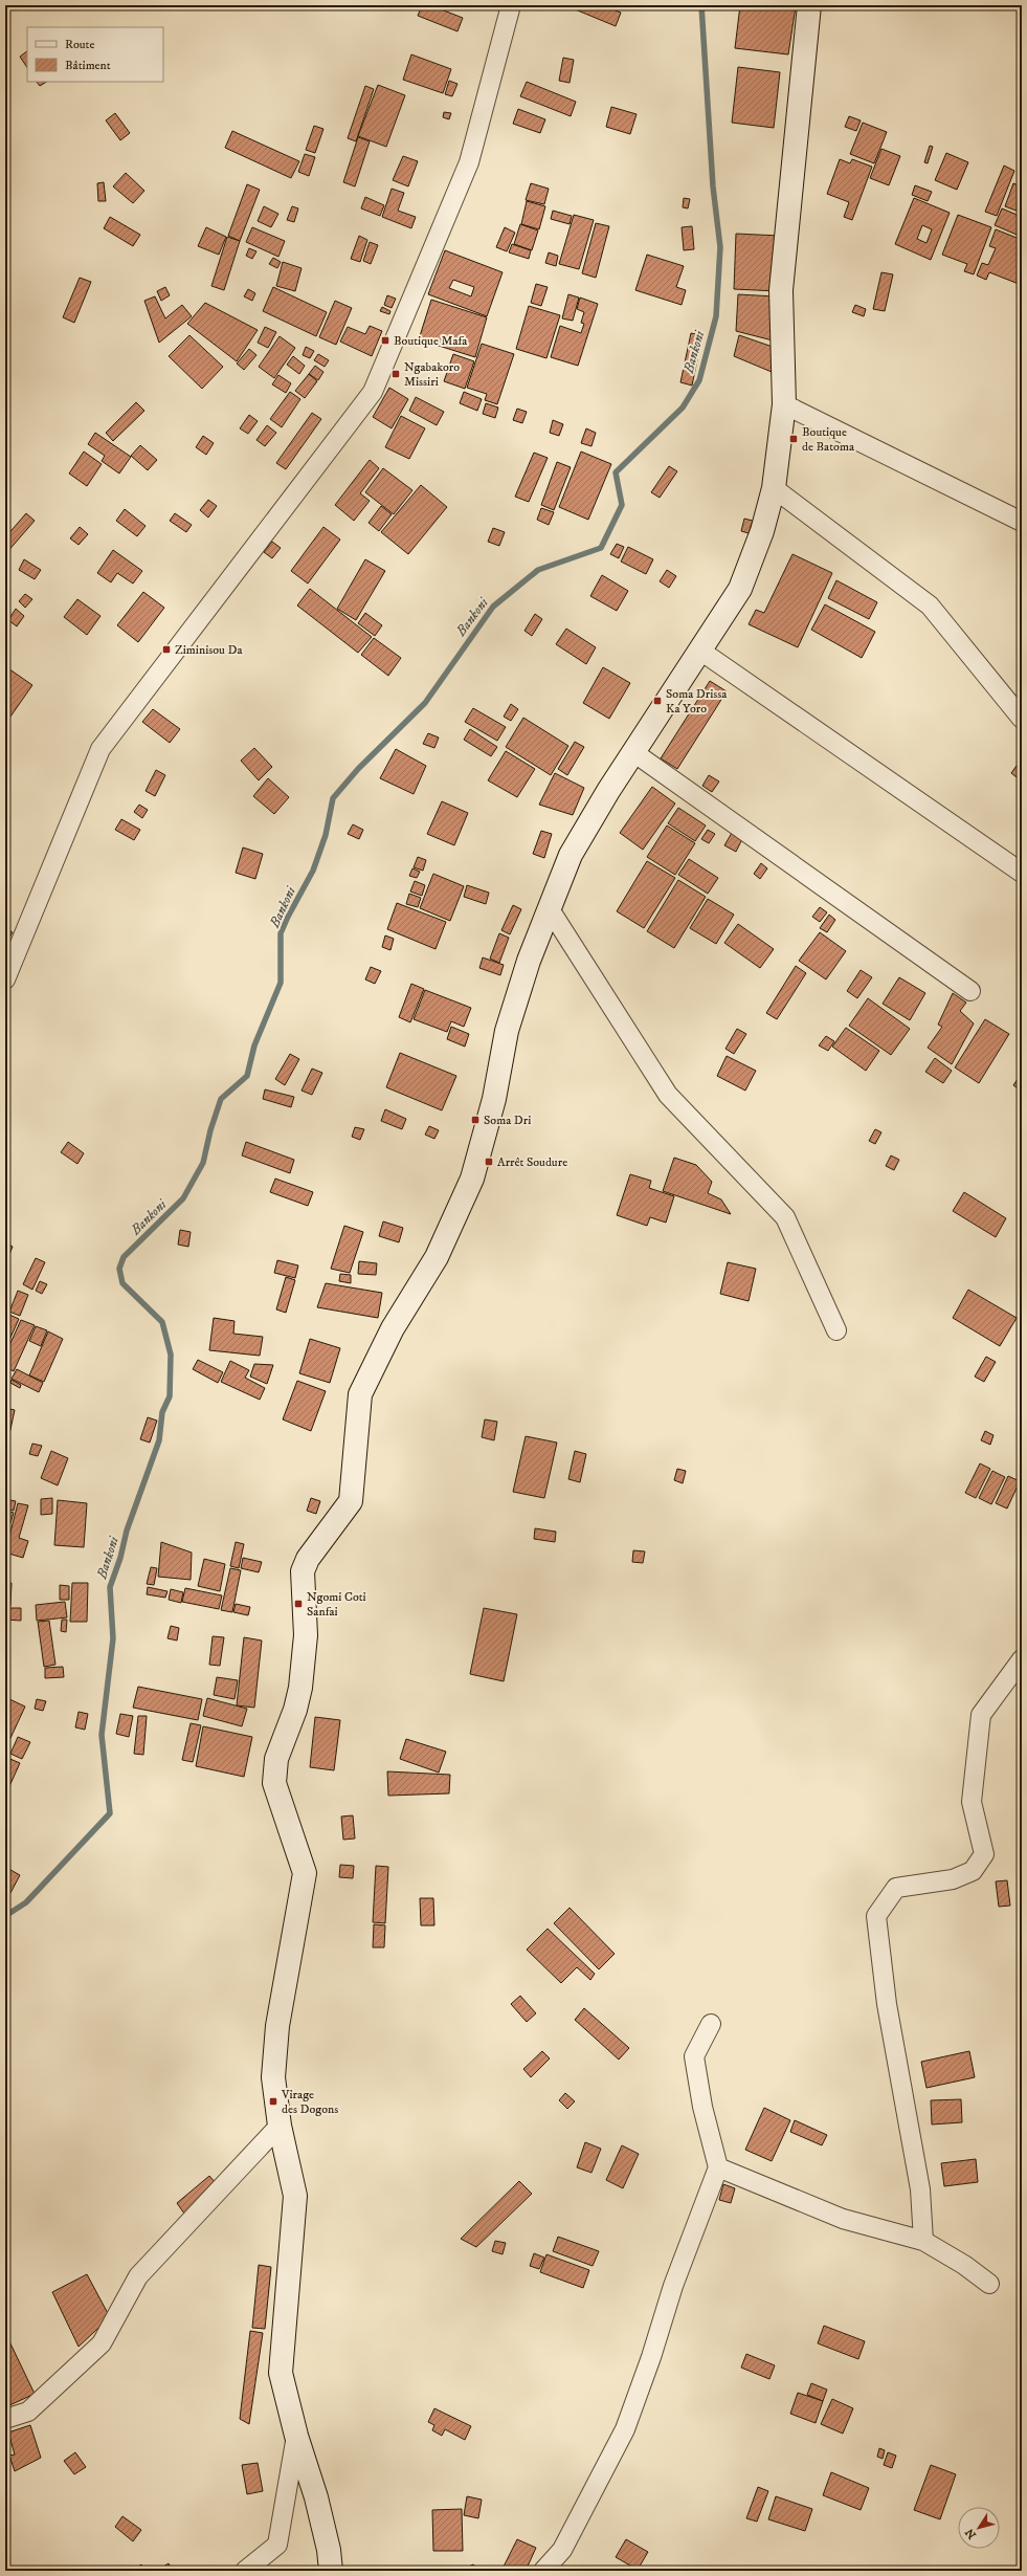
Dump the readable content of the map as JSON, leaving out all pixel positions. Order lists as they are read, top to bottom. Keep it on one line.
{"water":["Bankoni"],"places":{"transit":["Boutique Mafa","Ngabakoro Missiri","Boutique de Batoma","Ziminisou Da","Soma Drissa Ka Yoro","Soma Dri","Arrêt Soudure","Ngomi Coti Sanfai","Virage des Dogons"]},"legend":["Route","Bâtiment"],"north":"bottom left"}
